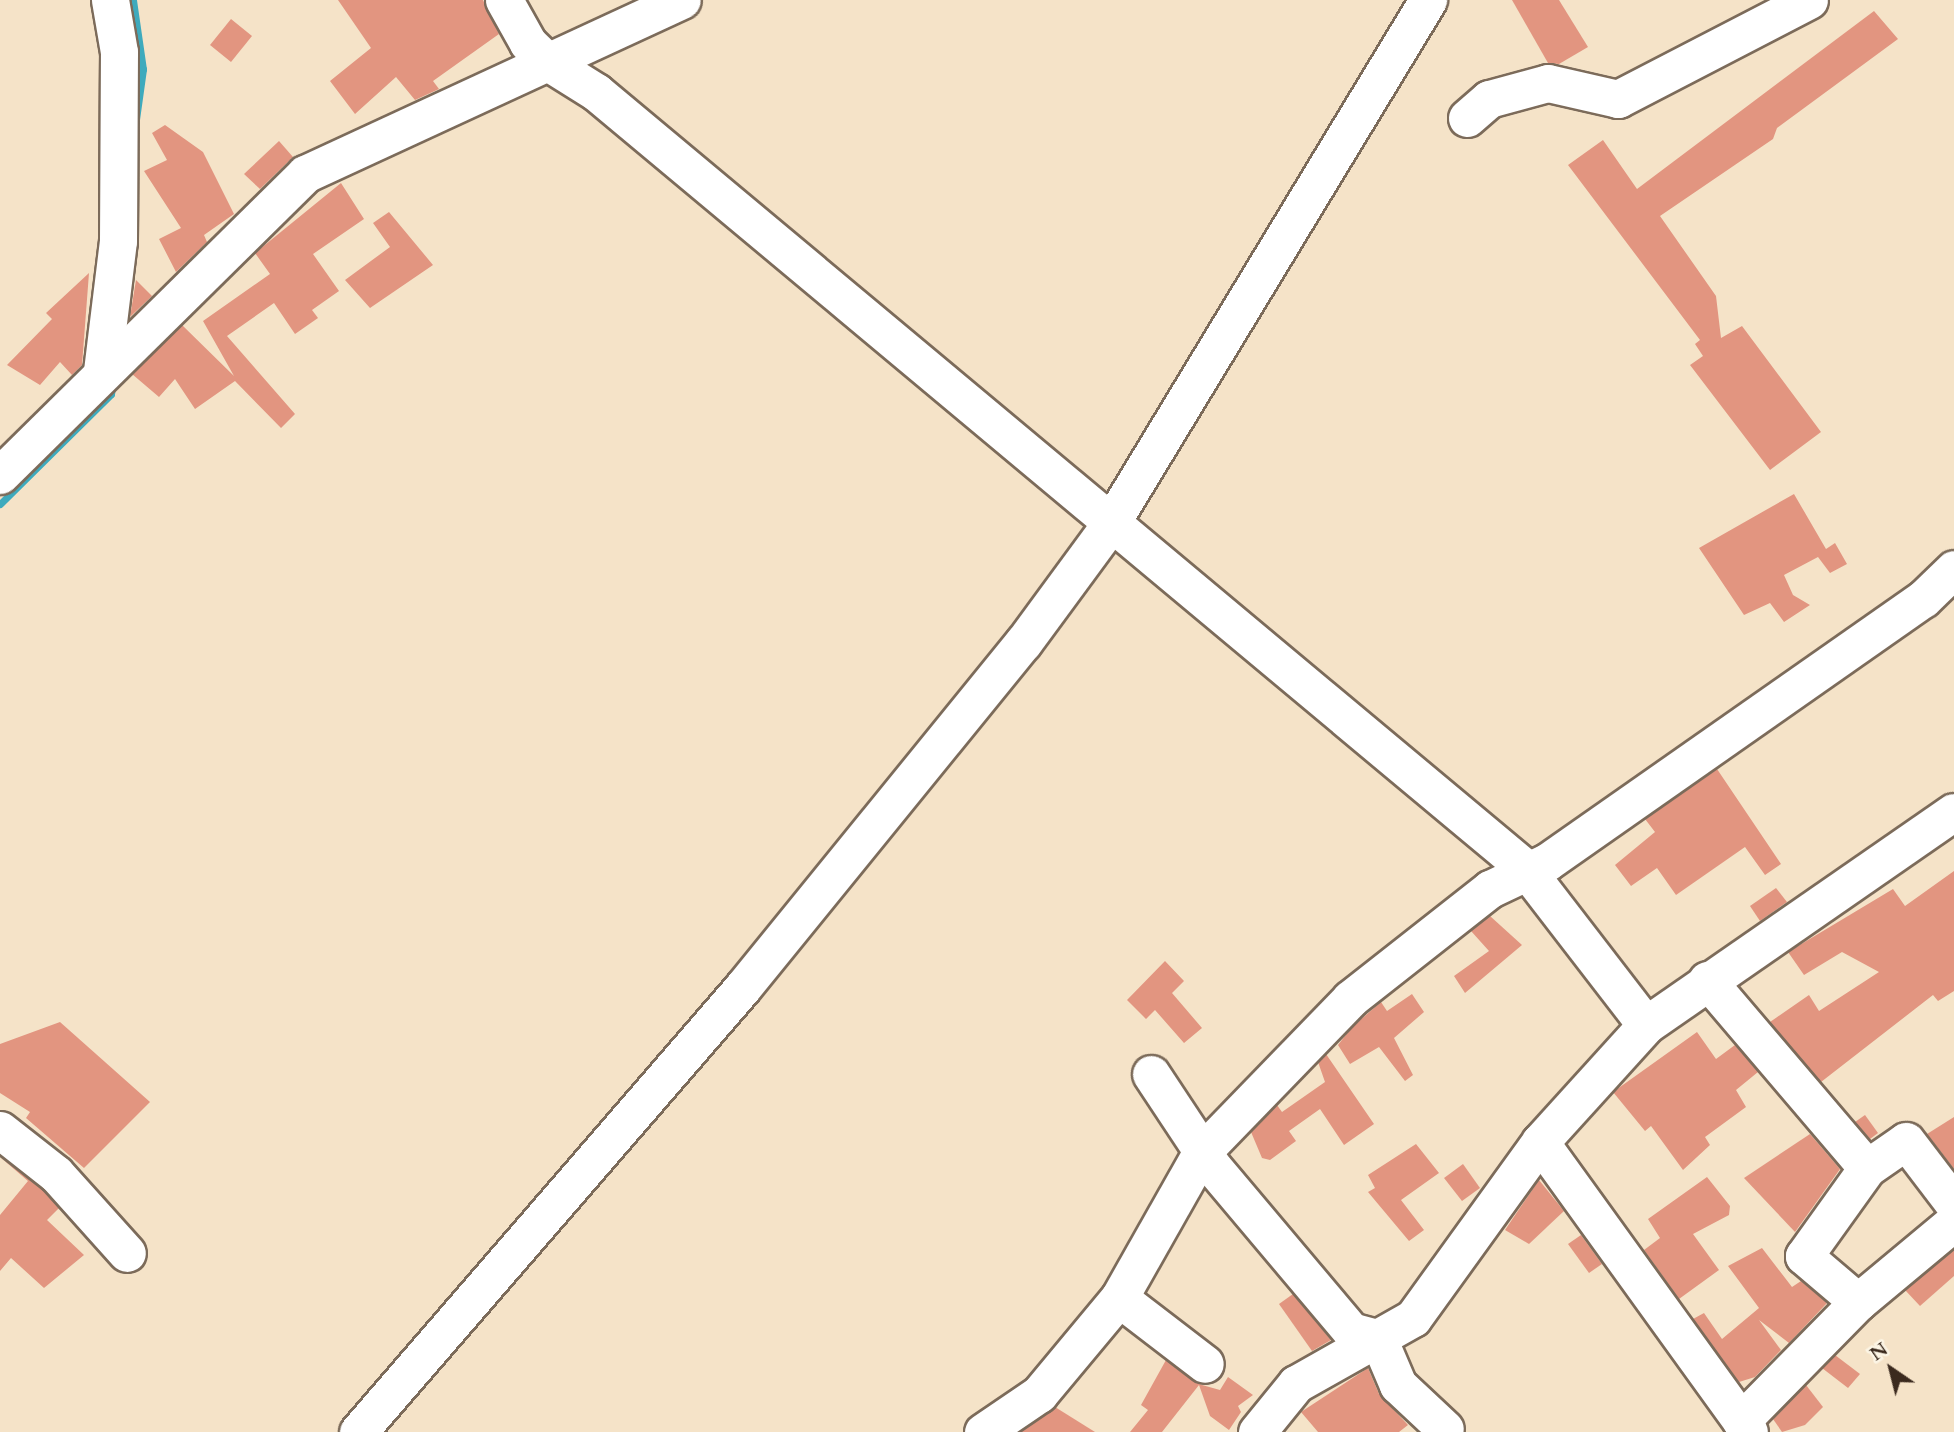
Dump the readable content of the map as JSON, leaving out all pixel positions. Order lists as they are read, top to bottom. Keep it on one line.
{"north":"top left"}
